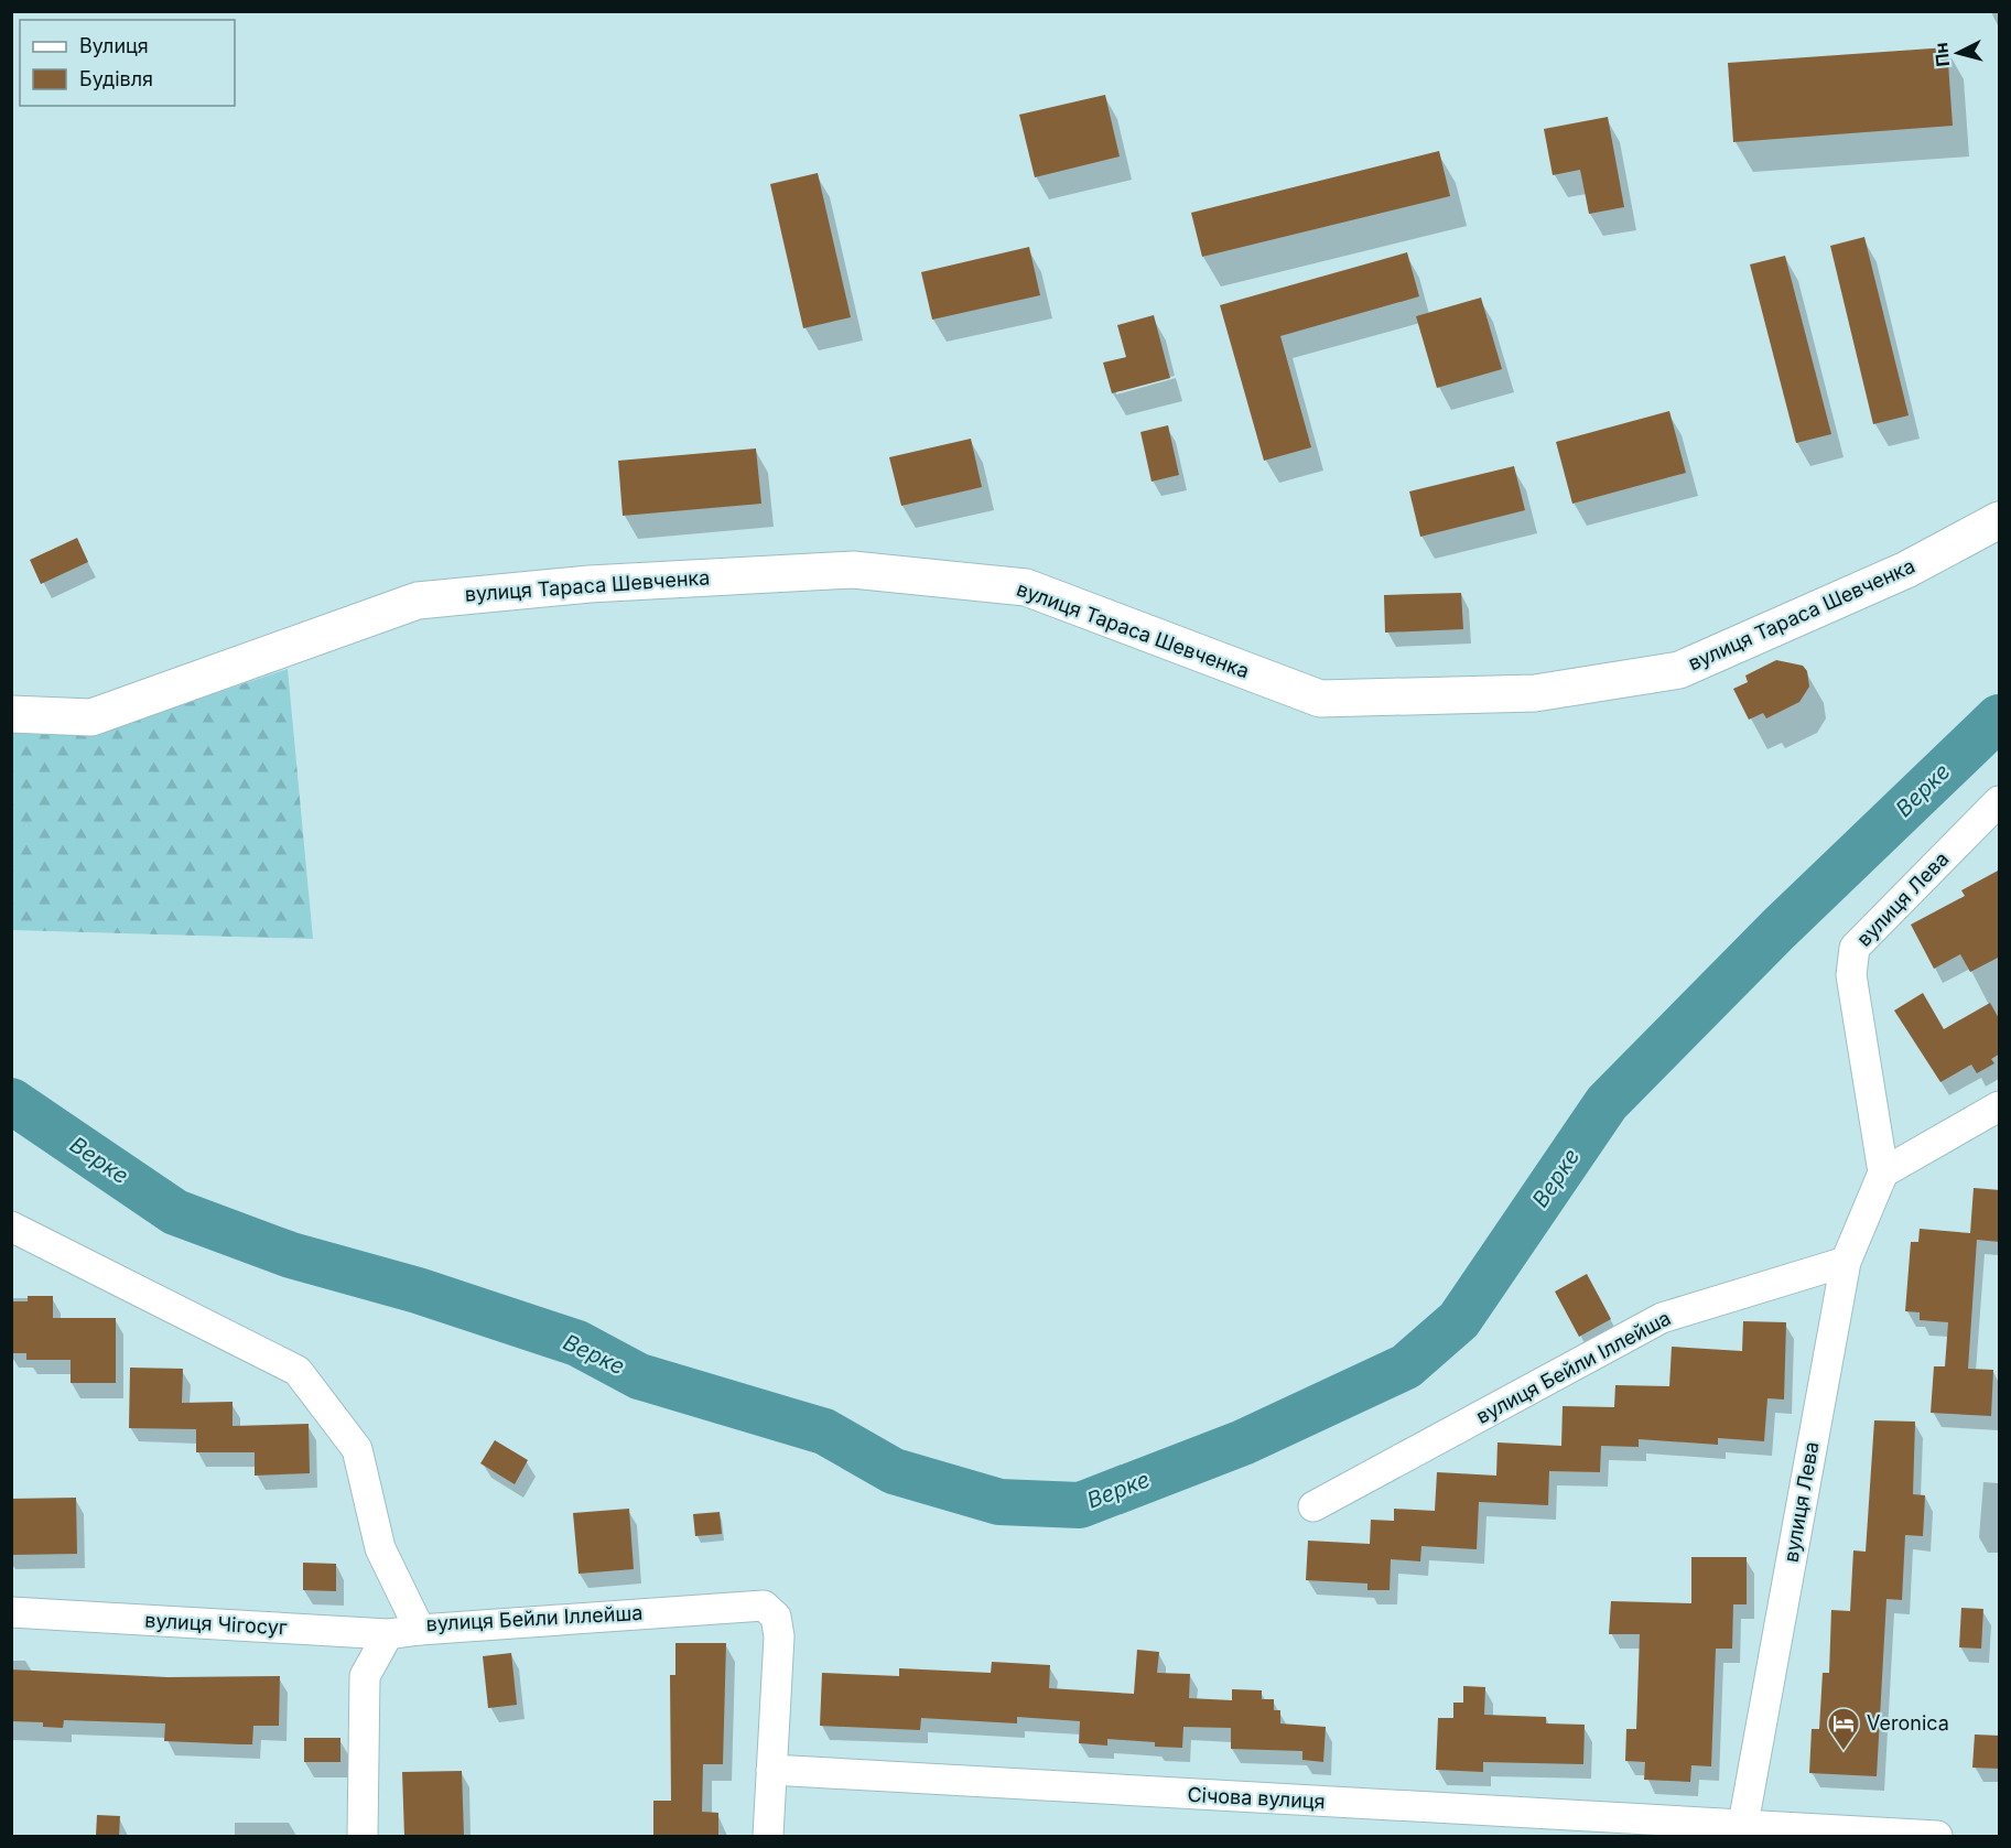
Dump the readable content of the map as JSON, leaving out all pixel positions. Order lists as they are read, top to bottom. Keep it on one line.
{"streets":{"street":["вулиця Тараса Шевченка","вулиця Лева","вулиця Бейли Іллейша","вулиця Чігосуг","Січова вулиця"]},"crossings":[["вулиця Лева","вулиця Бейли Іллейша"],["вулиця Лева","Січова вулиця"],["вулиця Бейли Іллейша","вулиця Чігосуг"],["вулиця Бейли Іллейша","Січова вулиця"]],"water":["Верке"],"places":{"hotel":["Veronica"]},"legend":["Вулиця","Будівля"],"north":"left"}
